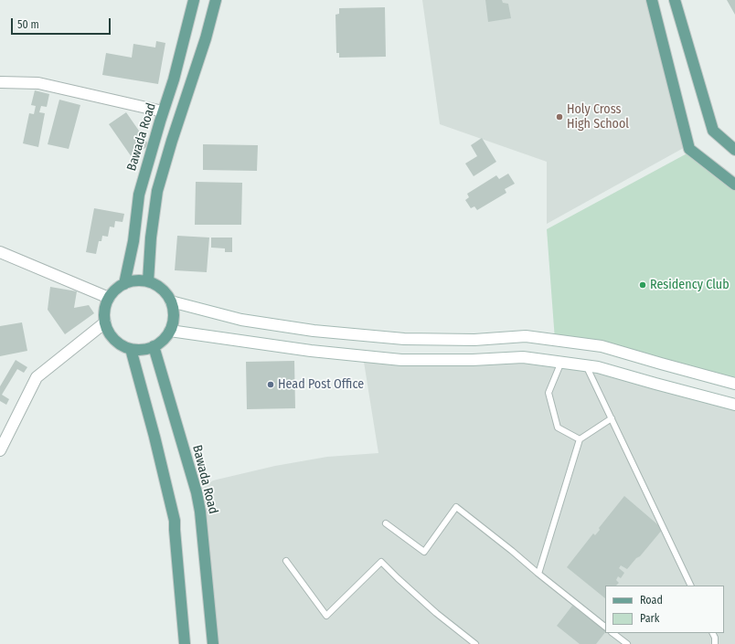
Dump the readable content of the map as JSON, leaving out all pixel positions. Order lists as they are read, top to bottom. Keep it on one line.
{"streets":{"main road":["Bawada Road"]},"places":["Holy Cross High School","Residency Club","Head Post Office"],"legend":["Road","Park"],"scale_bar":"50 m"}
